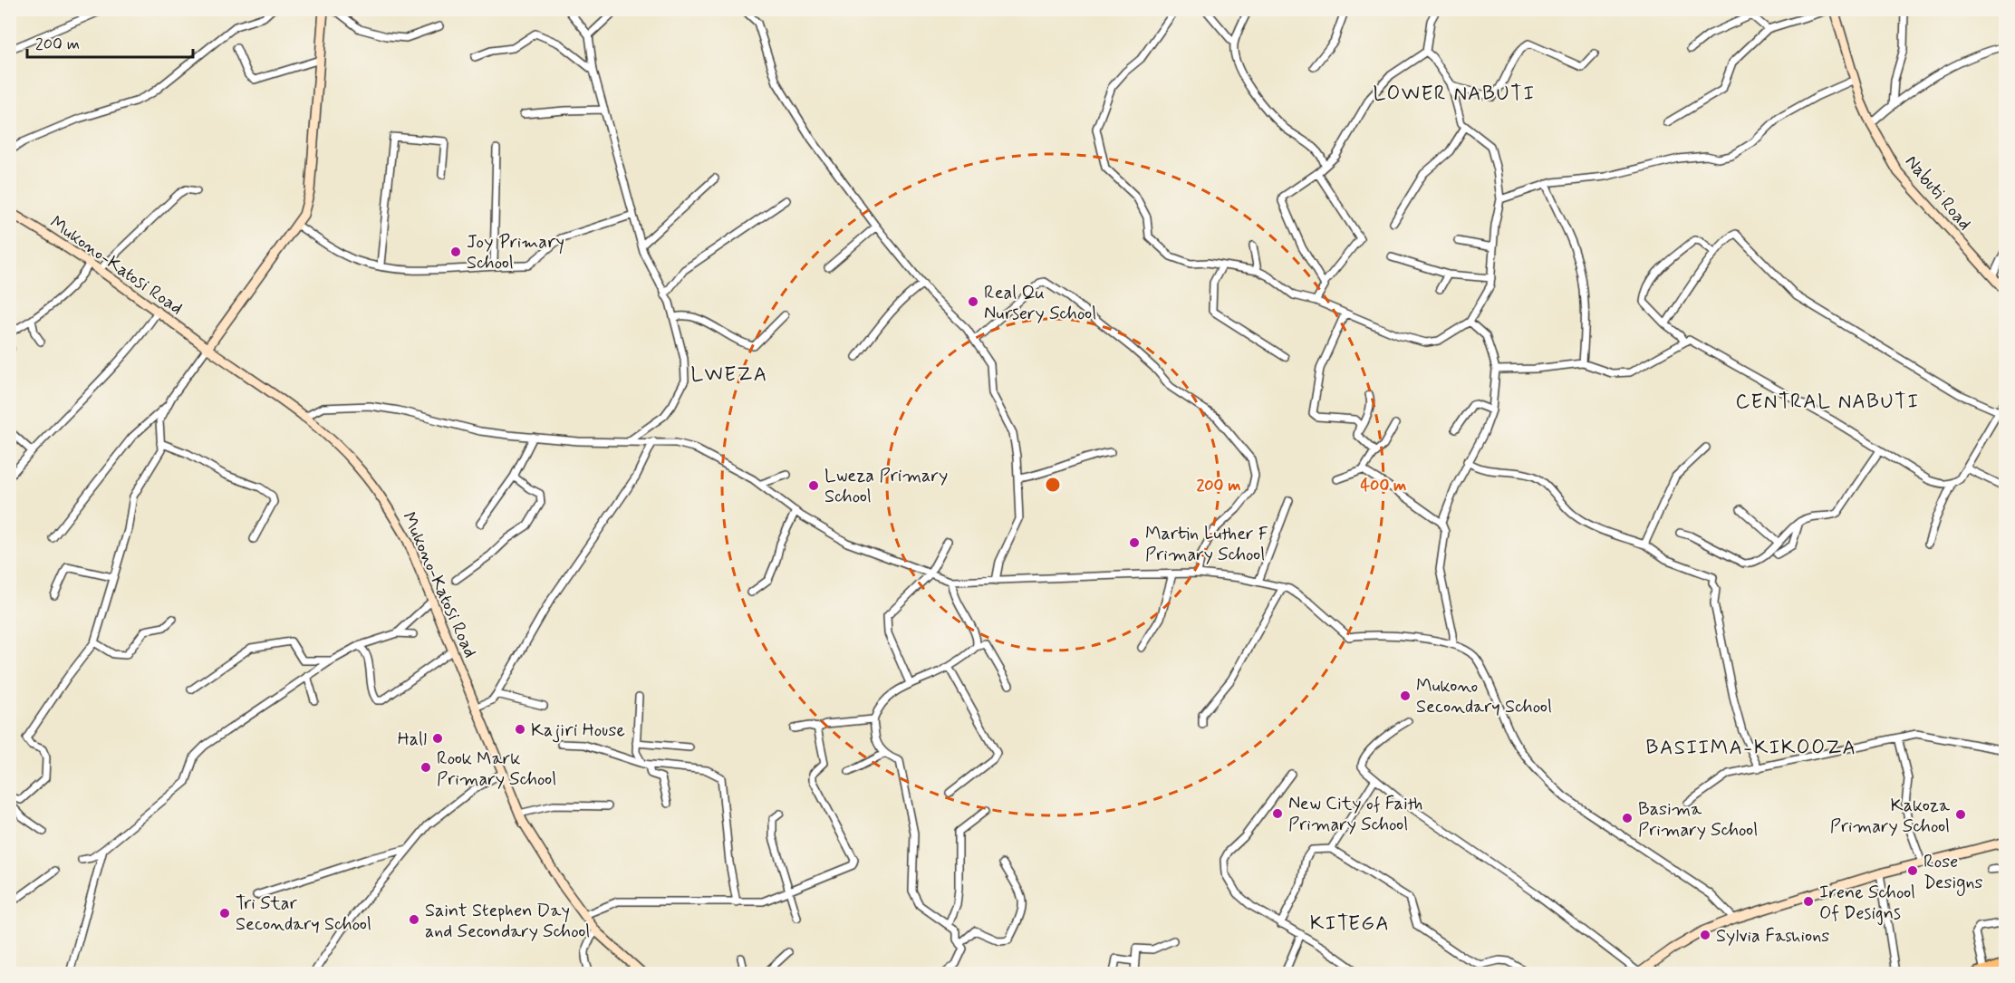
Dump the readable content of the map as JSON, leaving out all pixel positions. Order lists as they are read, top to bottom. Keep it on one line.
{"streets":{"street":["Nabuti Road","Mukono-Katosi Road"]},"districts":["LOWER NABUTI","LWEZA","CENTRAL NABUTI","BASIIMA-KIKOOZA","KITEGA"],"places":["Joy Primary School","Real Qu Nursery School","Lweza Primary School","Martin Luther F Primary School","Mukono Secondary School","Kajiri House","Hall","Rook Mark Primary School","New City of Faith Primary School","Kakoza Primary School","Basima Primary School","Rose Designs","Irene School Of Designs","Tri Star Secondary School","Saint Stephen Day and Secondary School","Sylvia Fashions"],"scale_bar":"200 m","rings":["200 m","400 m"]}
